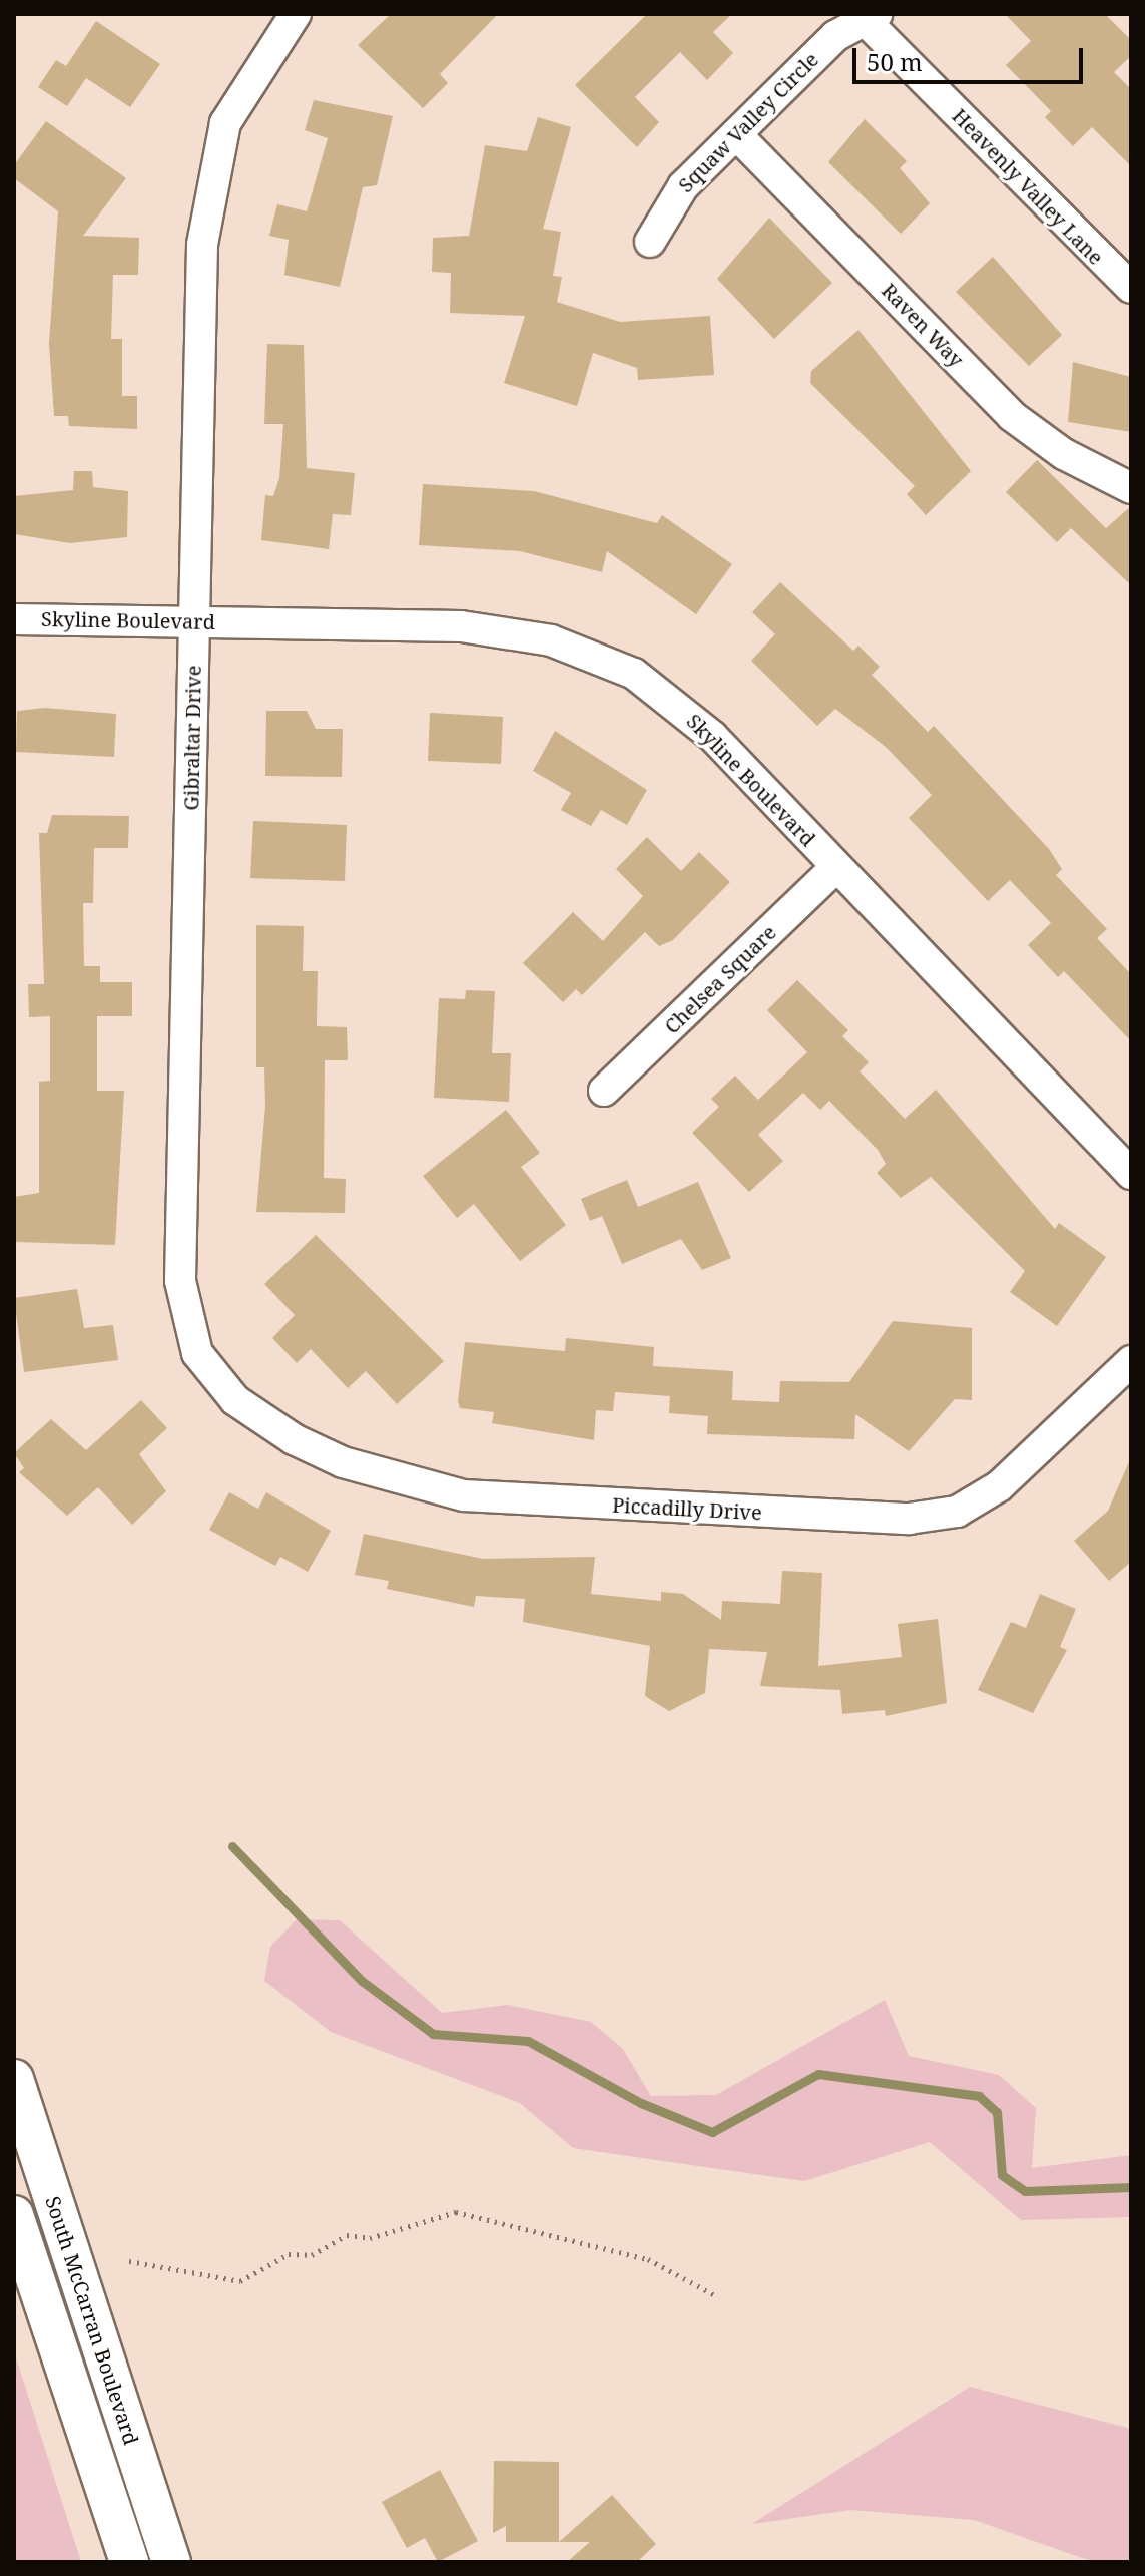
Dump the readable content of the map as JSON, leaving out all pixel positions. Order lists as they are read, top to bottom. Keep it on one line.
{"streets":{"main road":["South McCarran Boulevard"],"street":["Squaw Valley Circle","Heavenly Valley Lane","Raven Way","Skyline Boulevard","Gibraltar Drive","Chelsea Square","Piccadilly Drive"]},"crossings":[["Squaw Valley Circle","Heavenly Valley Lane"],["Squaw Valley Circle","Raven Way"],["Skyline Boulevard","Gibraltar Drive"],["Skyline Boulevard","Chelsea Square"],["Gibraltar Drive","Piccadilly Drive"]],"scale_bar":"50 m"}
